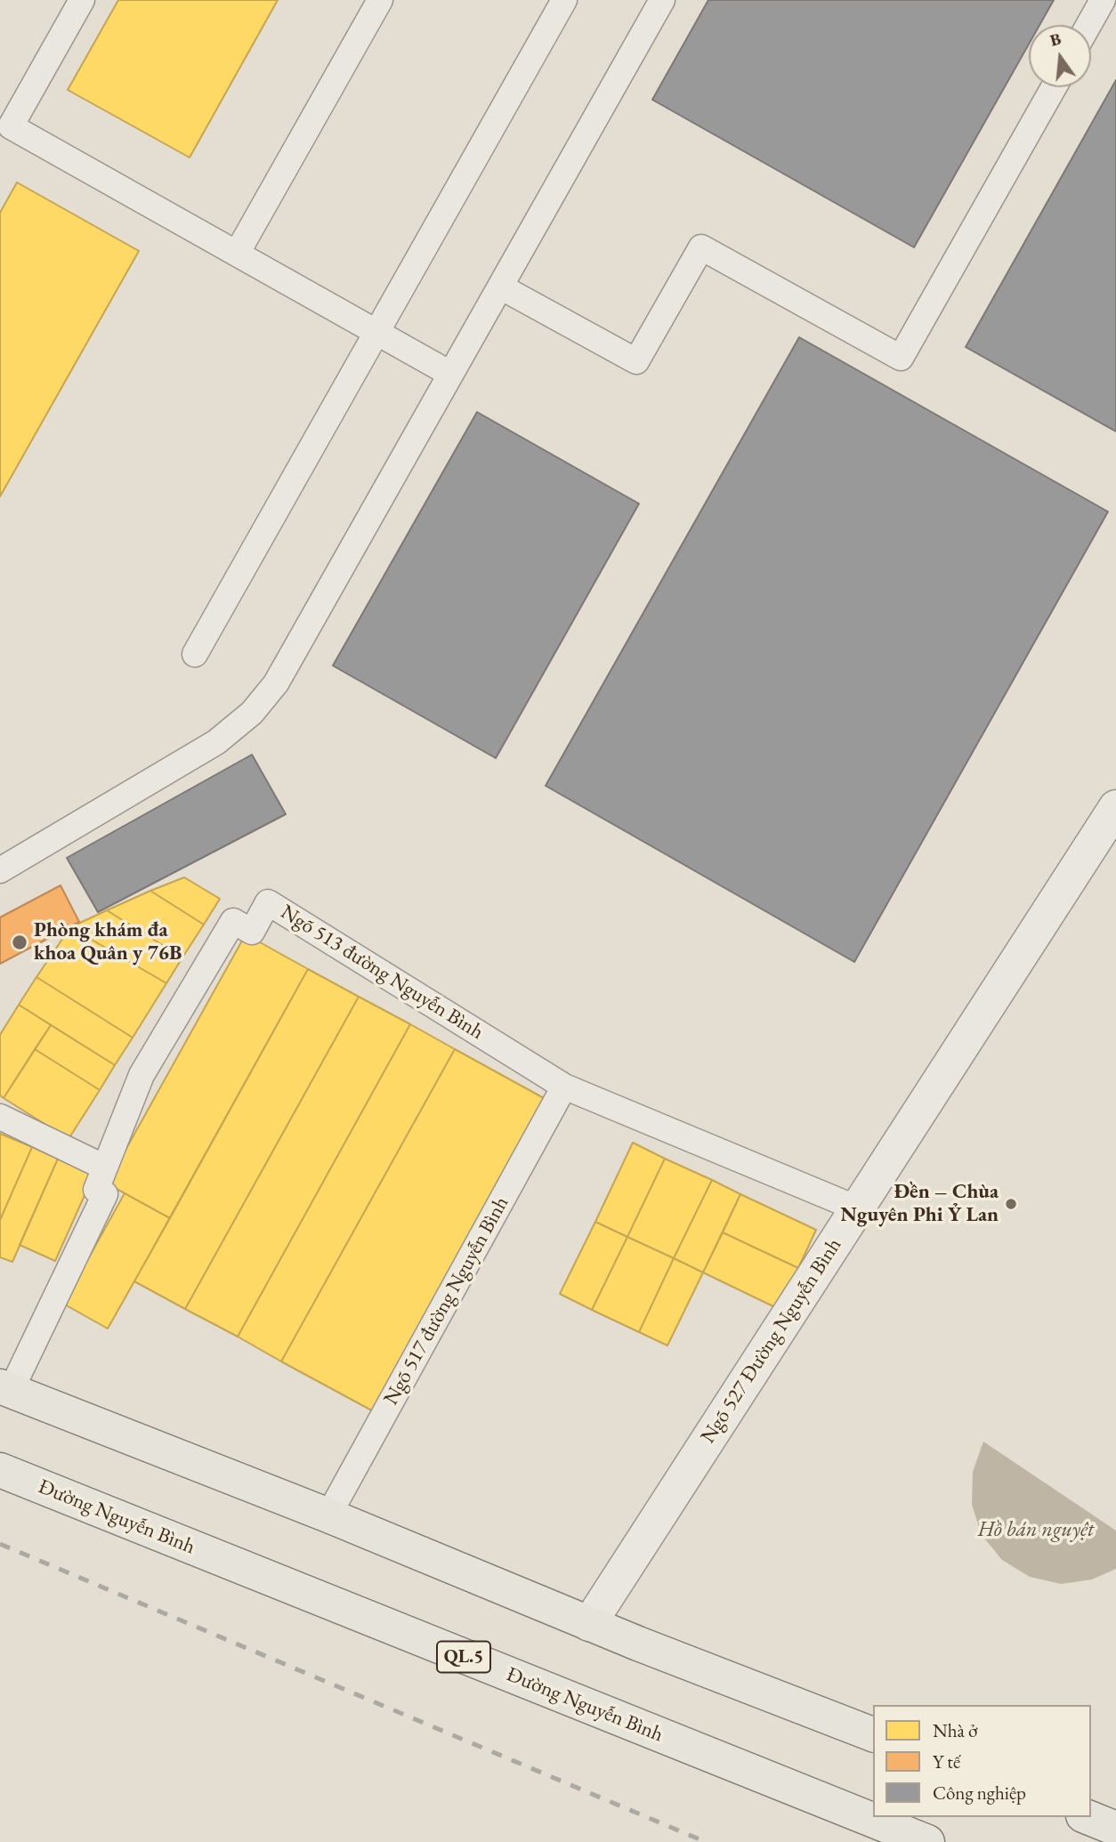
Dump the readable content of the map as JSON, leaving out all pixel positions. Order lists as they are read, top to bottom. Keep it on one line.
{"streets":{"highway":["Đường Nguyễn Bình","QL.5"],"street":["Ngõ 527 Đường Nguyễn Bình"],"lane":["Ngõ 513 đường Nguyễn Bình","Ngõ 517 đường Nguyễn Bình"]},"crossings":[["Ngõ 513 đường Nguyễn Bình","Ngõ 517 đường Nguyễn Bình"],["Ngõ 513 đường Nguyễn Bình","Ngõ 527 Đường Nguyễn Bình"]],"water":["Hồ bán nguyệt"],"places":["Phòng khám đa khoa Quân y 76B","Đền – Chùa Nguyên Phi Ỷ Lan"],"legend":["Nhà ở","Y tế","Công nghiệp"],"north":"top"}
